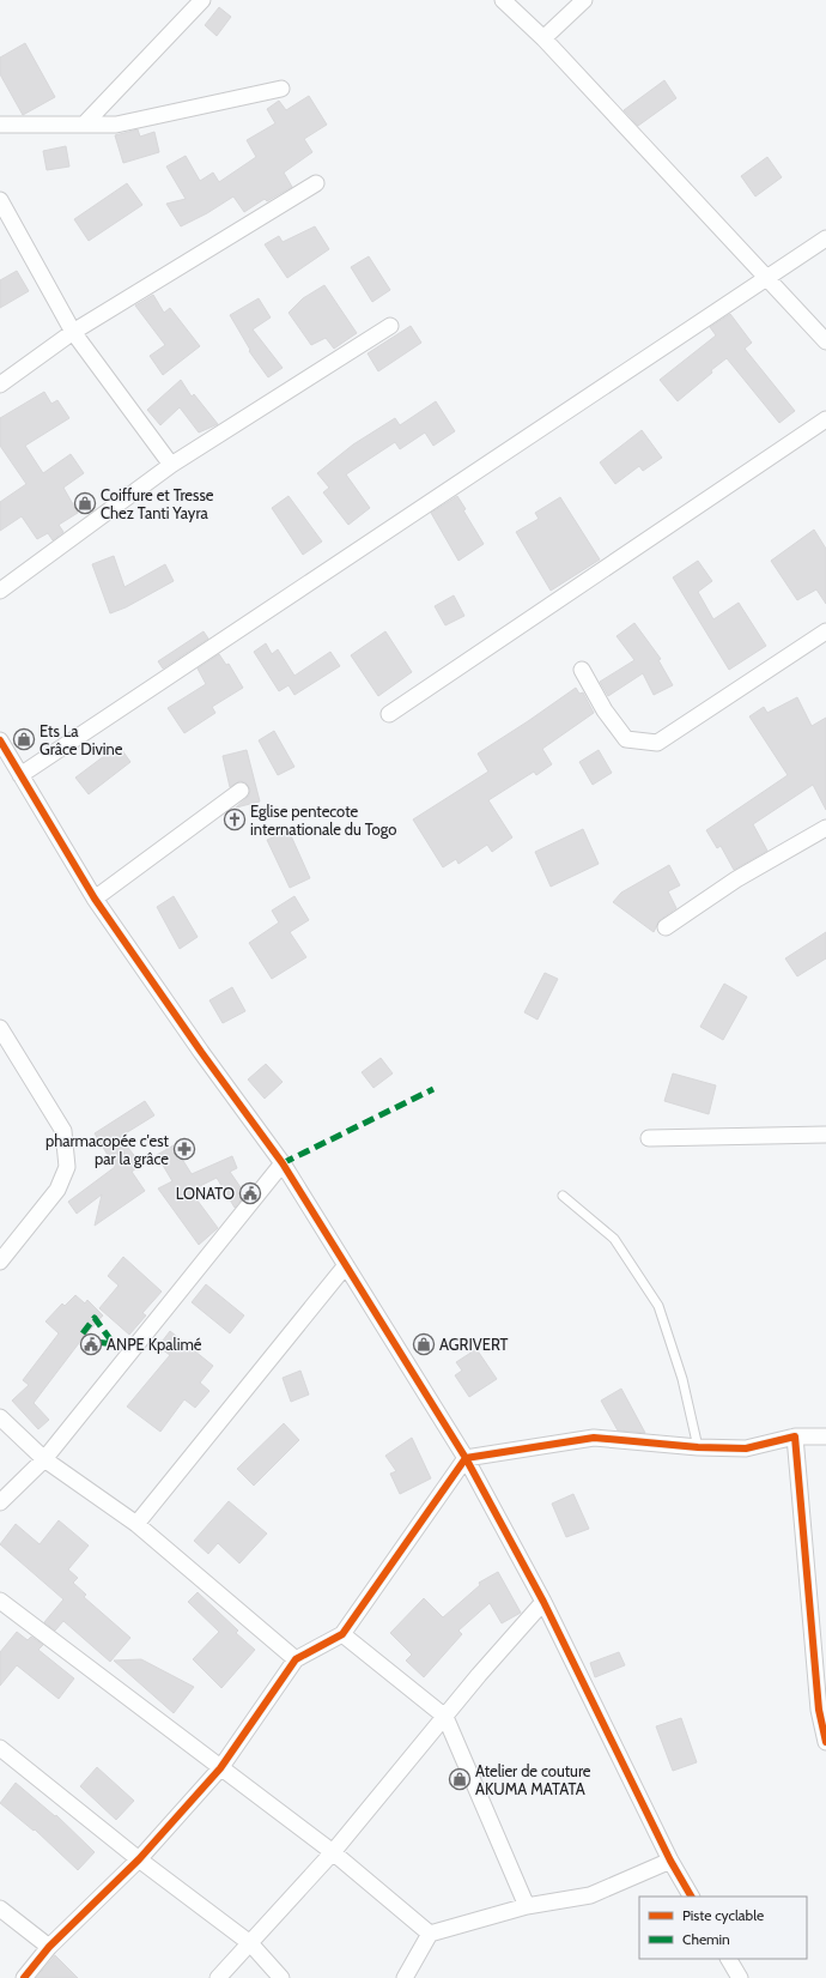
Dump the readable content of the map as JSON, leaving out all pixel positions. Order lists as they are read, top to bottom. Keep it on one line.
{"places":{"shop":["Coiffure et Tresse Chez Tanti Yayra","Ets La Grâce Divine","AGRIVERT","Atelier de couture AKUMA MATATA"],"church":["Eglise pentecote internationale du Togo"],"pharmacy":["pharmacopée c'est par la grâce"],"public building":["LONATO","ANPE Kpalimé"]},"legend":["Piste cyclable","Chemin"]}
